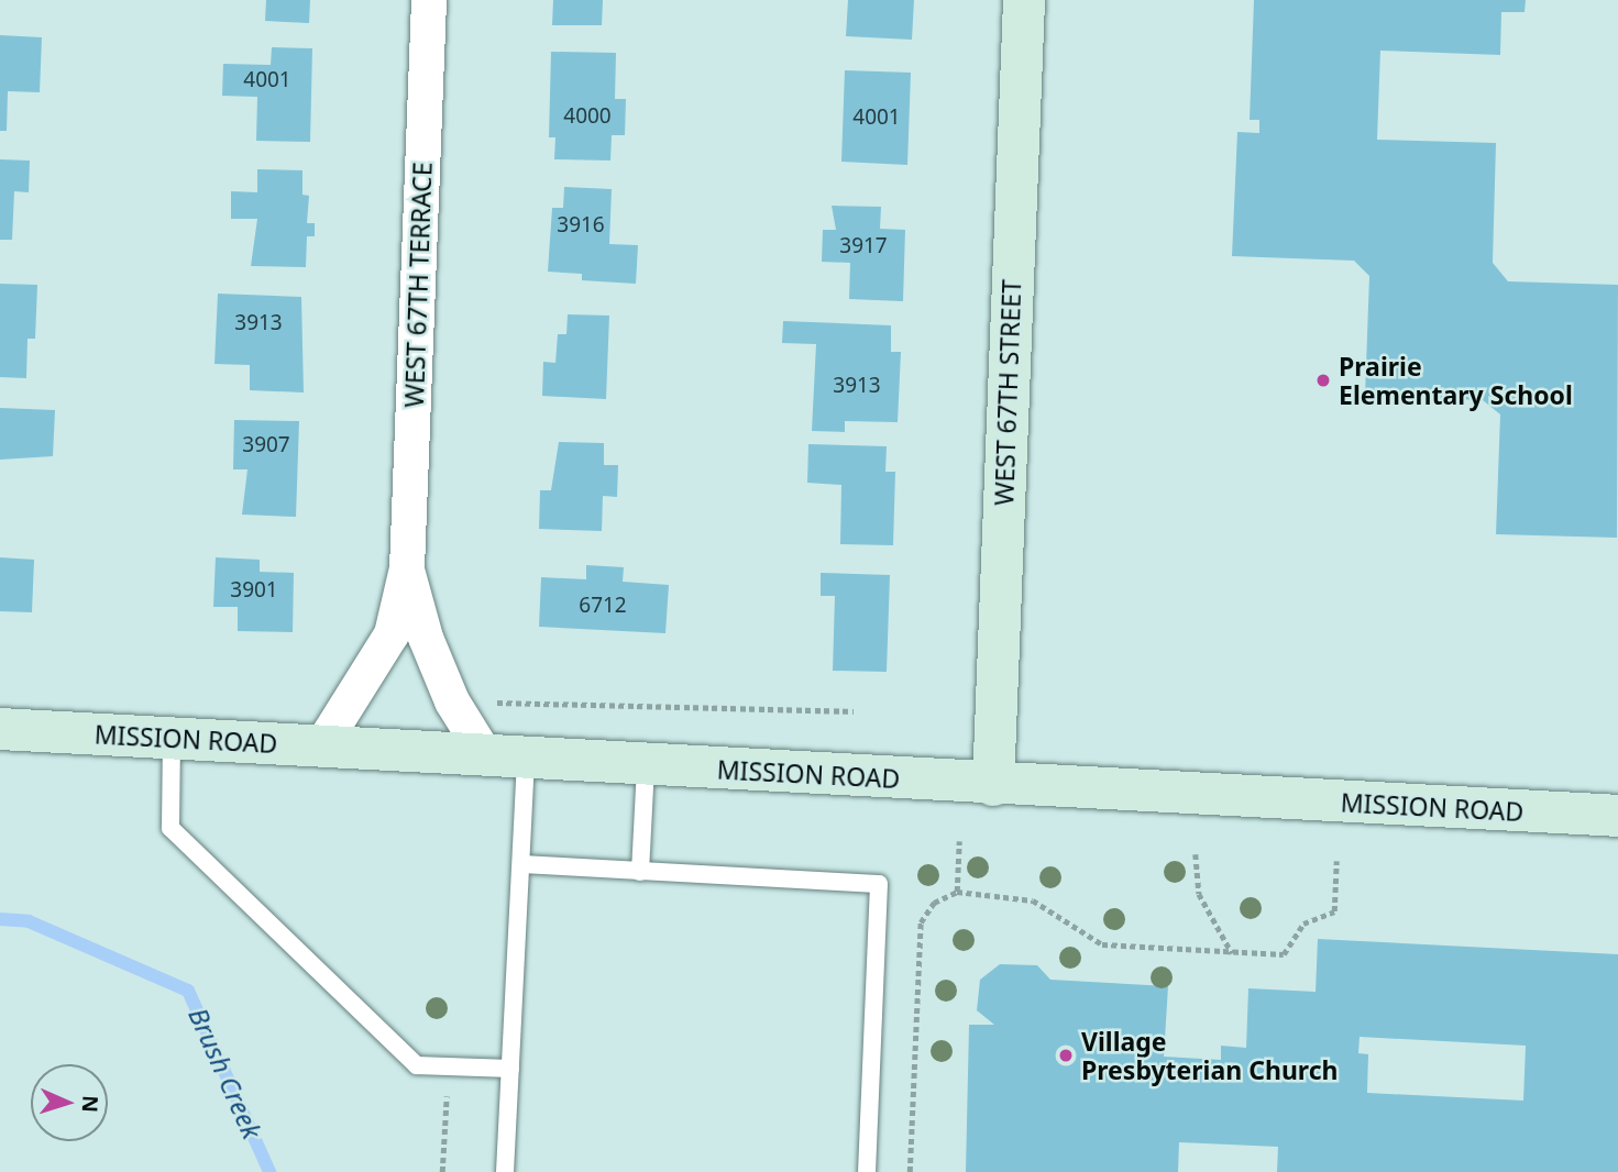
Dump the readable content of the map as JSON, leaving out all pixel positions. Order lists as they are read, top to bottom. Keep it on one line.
{"streets":{"main road":["WEST 67TH STREET","MISSION ROAD"],"street":["WEST 67TH TERRACE"]},"crossings":[["WEST 67TH TERRACE","MISSION ROAD"],["WEST 67TH STREET","MISSION ROAD"]],"water":["Brush Creek"],"places":["Prairie Elementary School","Village Presbyterian Church"],"house_numbers":["4001","4000","4001","3916","3917","3913","3913","3907","3901","6712"],"north":"right"}
